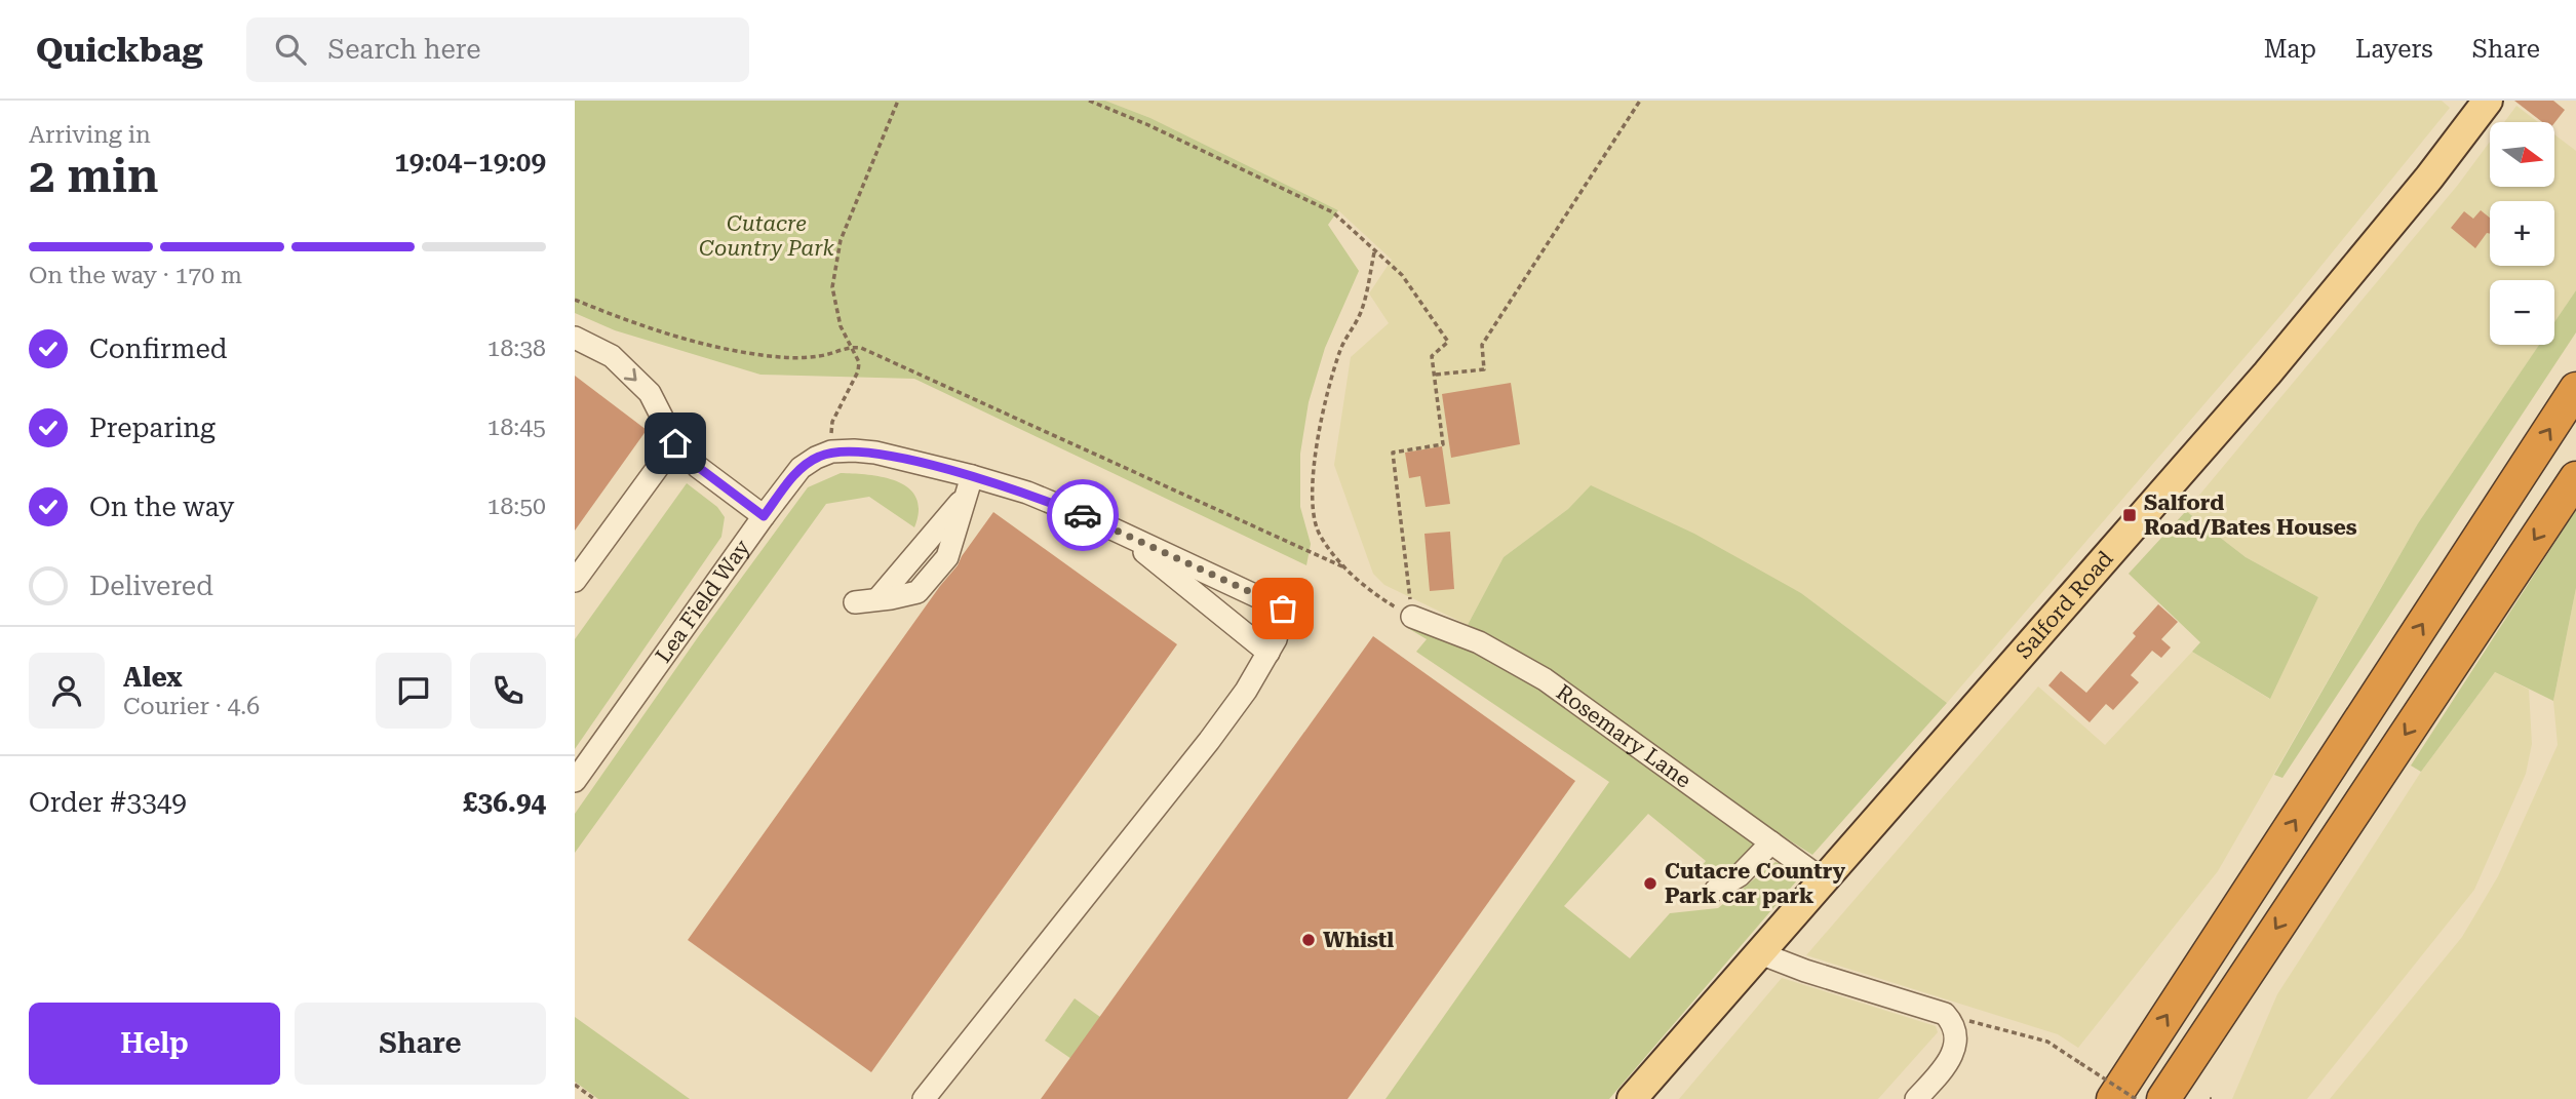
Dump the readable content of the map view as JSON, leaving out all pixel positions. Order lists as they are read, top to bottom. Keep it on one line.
{"streets":{"main road":["Salford Road"],"lane":["Lea Field Way","Rosemary Lane"]},"crossings":[["Salford Road","Rosemary Lane"]],"parks":["Cutacre Country Park"],"places":{"transit":["Salford Road/Bates Houses"],"other":["Cutacre Country Park car park","Whistl"]},"north":"right","page":{"header":"Quickbag","search":"Search here","nav":["Map","Layers","Share"],"heading":["2 min","Arriving in","19:04–19:09"],"panel":["Alex","Courier · 4.6","Order #3349","£36.94"],"map_buttons":["+","−"],"bar":"On the way · 170 m","list":[["Confirmed","18:38"],["Preparing","18:45"],["On the way","18:50"],"Delivered"],"buttons":["Help","Share"]}}
